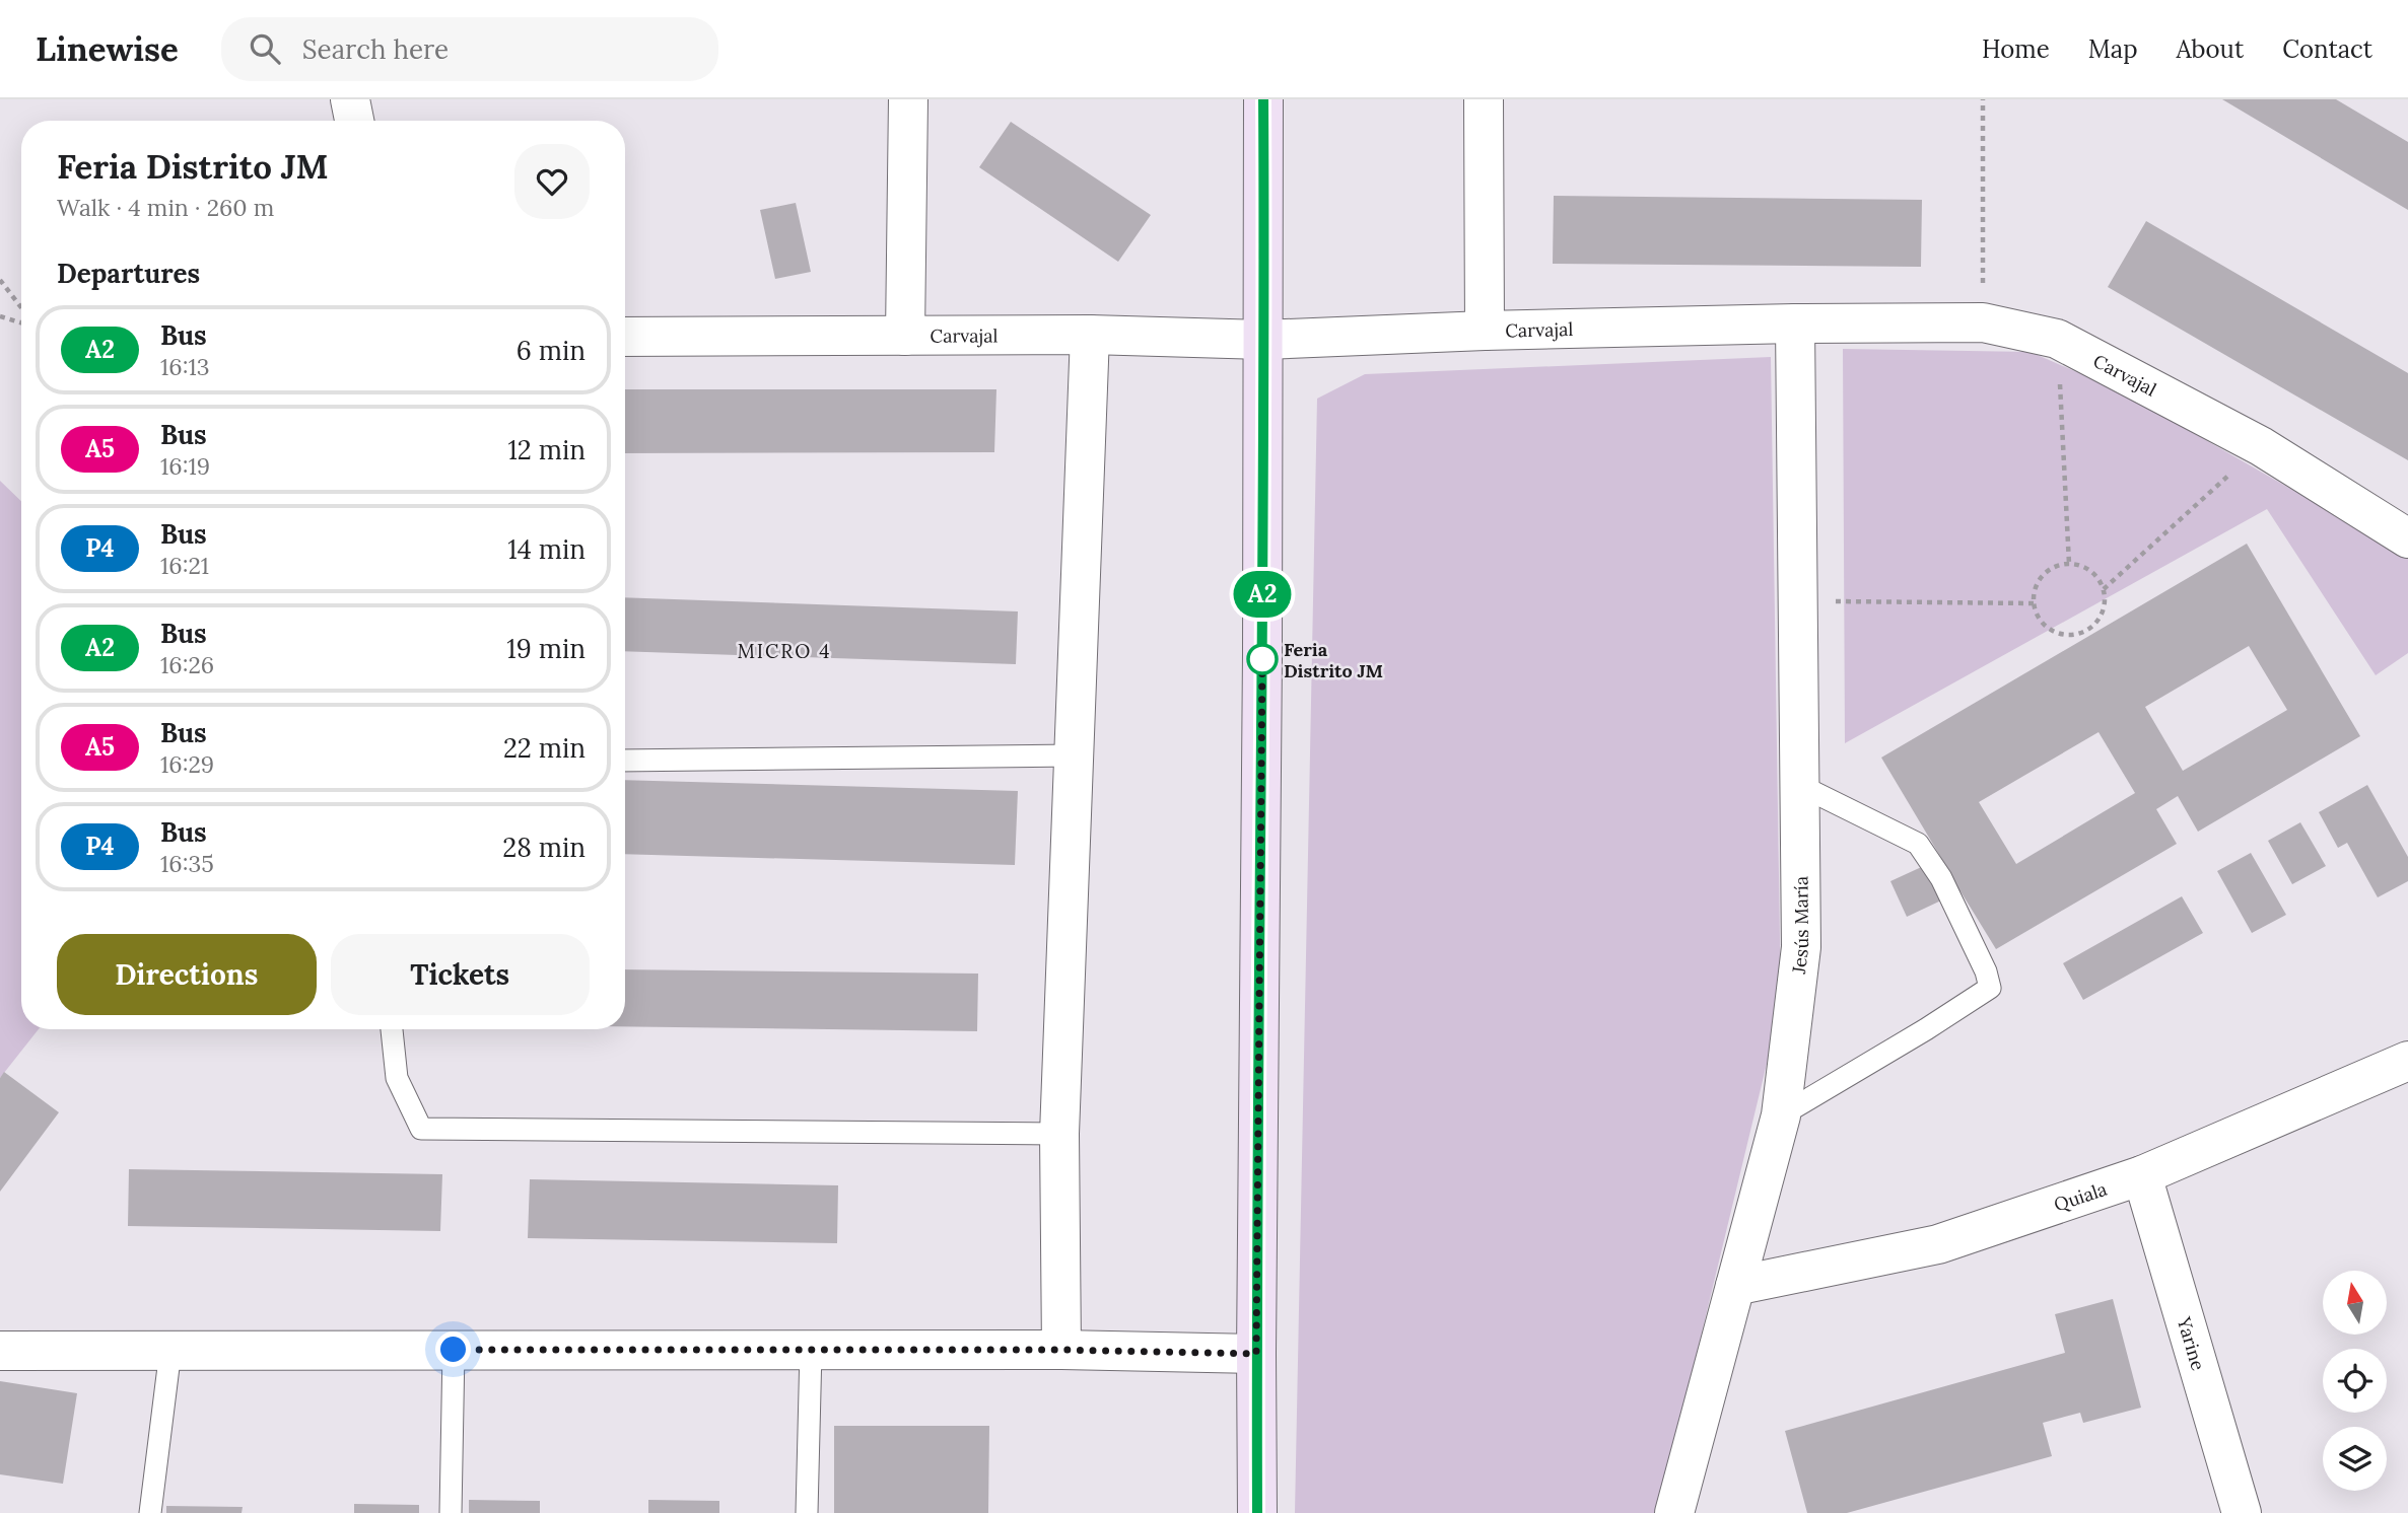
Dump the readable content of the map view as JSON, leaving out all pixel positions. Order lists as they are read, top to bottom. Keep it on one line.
{"streets":{"street":["Carvajal","Jesús María","Quiala","Yarine"]},"crossings":[["Carvajal","Jesús María"],["Jesús María","Quiala"],["Quiala","Yarine"]],"districts":["MICRO 4"],"places":["Feria Distrito JM"],"lines":["bus line A2"],"north":"top","page":{"header":"Linewise","search":"Search here","nav":["Home","Map","About","Contact"],"on_map":"A2","heading":[["Feria Distrito JM","Walk · 4 min · 260 m"],"Departures"],"list":[{"mark":"A2","name":"Bus","note":"16:13","value":"6 min"},{"mark":"A5","name":"Bus","note":"16:19","value":"12 min"},{"mark":"P4","name":"Bus","note":"16:21","value":"14 min"},{"mark":"A2","name":"Bus","note":"16:26","value":"19 min"},{"mark":"A5","name":"Bus","note":"16:29","value":"22 min"},{"mark":"P4","name":"Bus","note":"16:35","value":"28 min"}],"buttons":["Directions","Tickets"]}}
